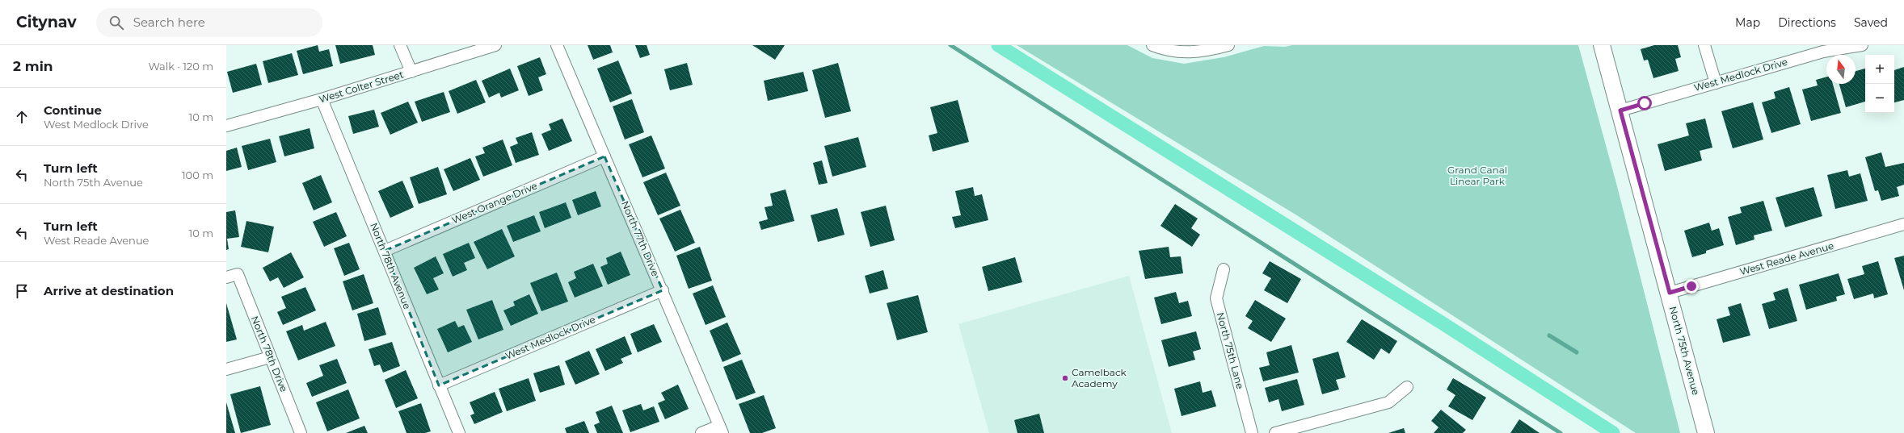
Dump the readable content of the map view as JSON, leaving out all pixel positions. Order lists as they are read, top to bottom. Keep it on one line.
{"streets":{"main road":["North 75th Avenue"],"street":["West Medlock Drive","West Colter Street","West Orange Drive","North 77th Drive","West Reade Avenue","North 78th Avenue","North 75th Lane","North 78th Drive"]},"crossings":[["West Medlock Drive","North 77th Drive"],["West Medlock Drive","North 78th Avenue"],["West Medlock Drive","North 75th Avenue"],["West Colter Street","North 78th Avenue"],["West Orange Drive","North 77th Drive"],["West Orange Drive","North 78th Avenue"],["West Reade Avenue","North 75th Avenue"]],"parks":["Grand Canal Linear Park"],"places":["Camelback Academy"],"north":"top","page":{"header":"Citynav","search":"Search here","nav":["Map","Directions","Saved"],"heading":["2 min","Walk · 120 m"],"map_buttons":["+","−"],"list":[["Continue","West Medlock Drive","10 m"],["Turn left","North 75th Avenue","100 m"],["Turn left","West Reade Avenue","10 m"],"Arrive at destination"]}}
